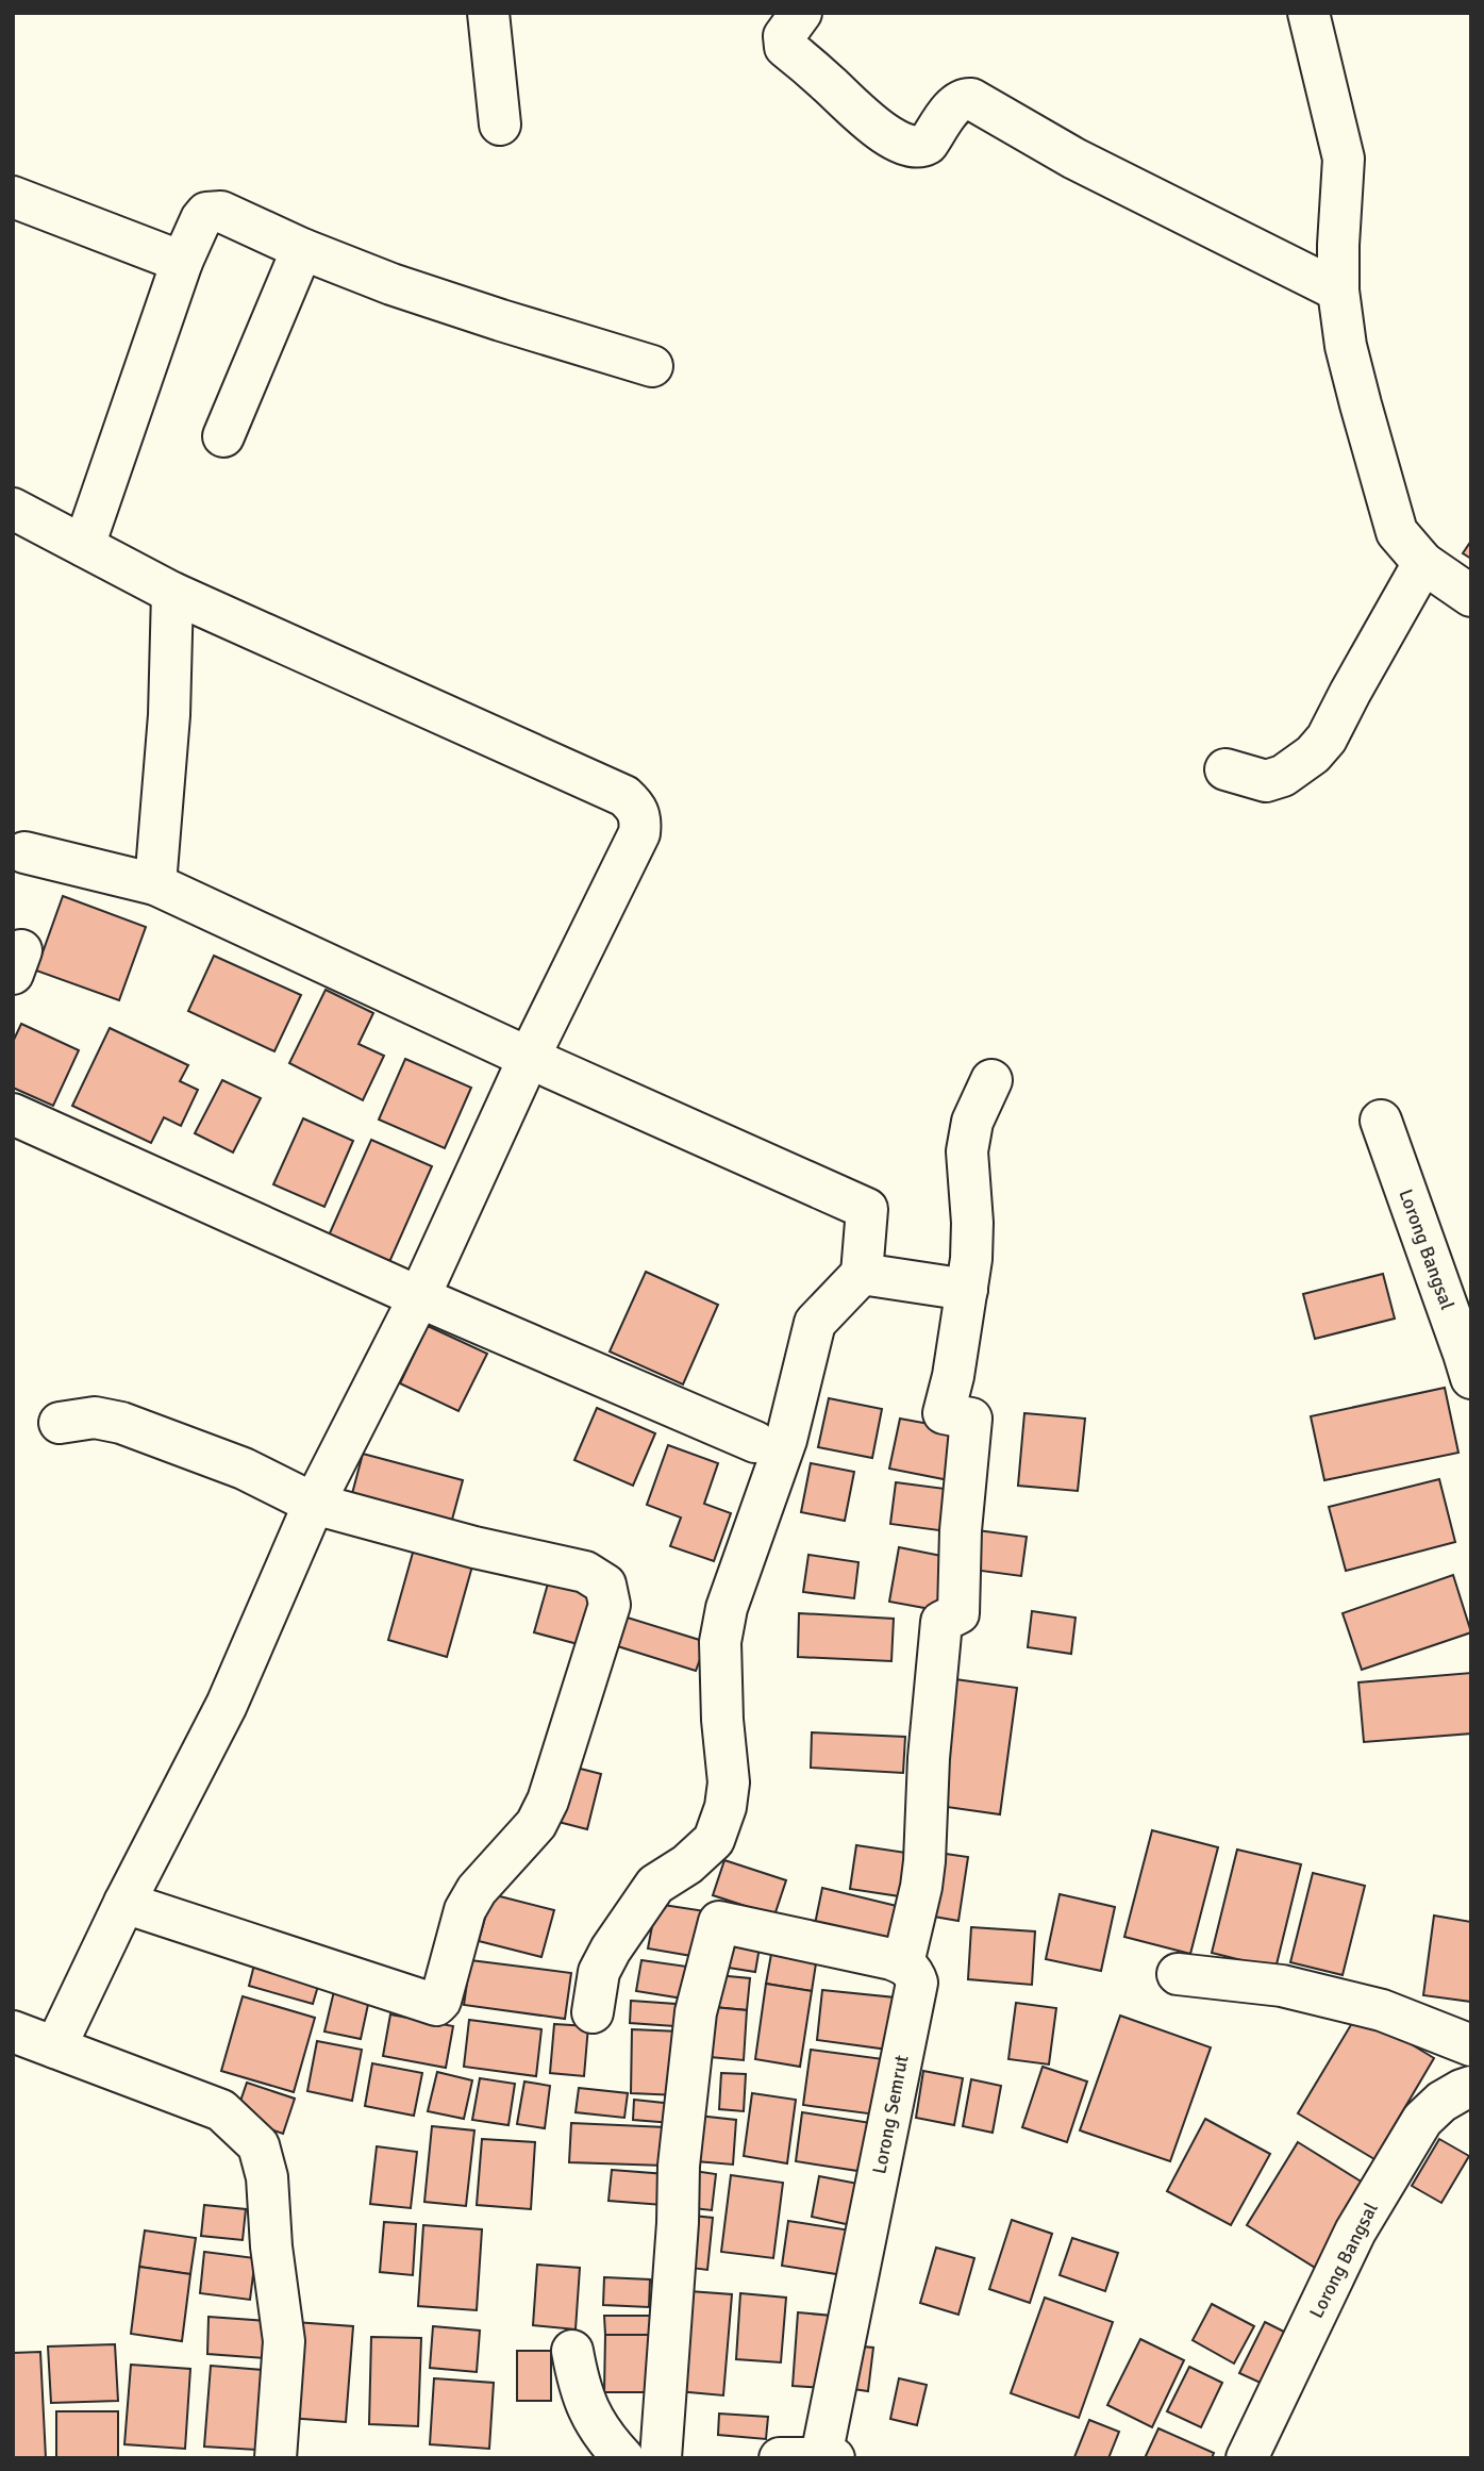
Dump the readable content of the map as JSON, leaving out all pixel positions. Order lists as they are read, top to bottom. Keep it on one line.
{"streets":{"street":["Lorong Bangsal","Lorong Semrut"]}}
